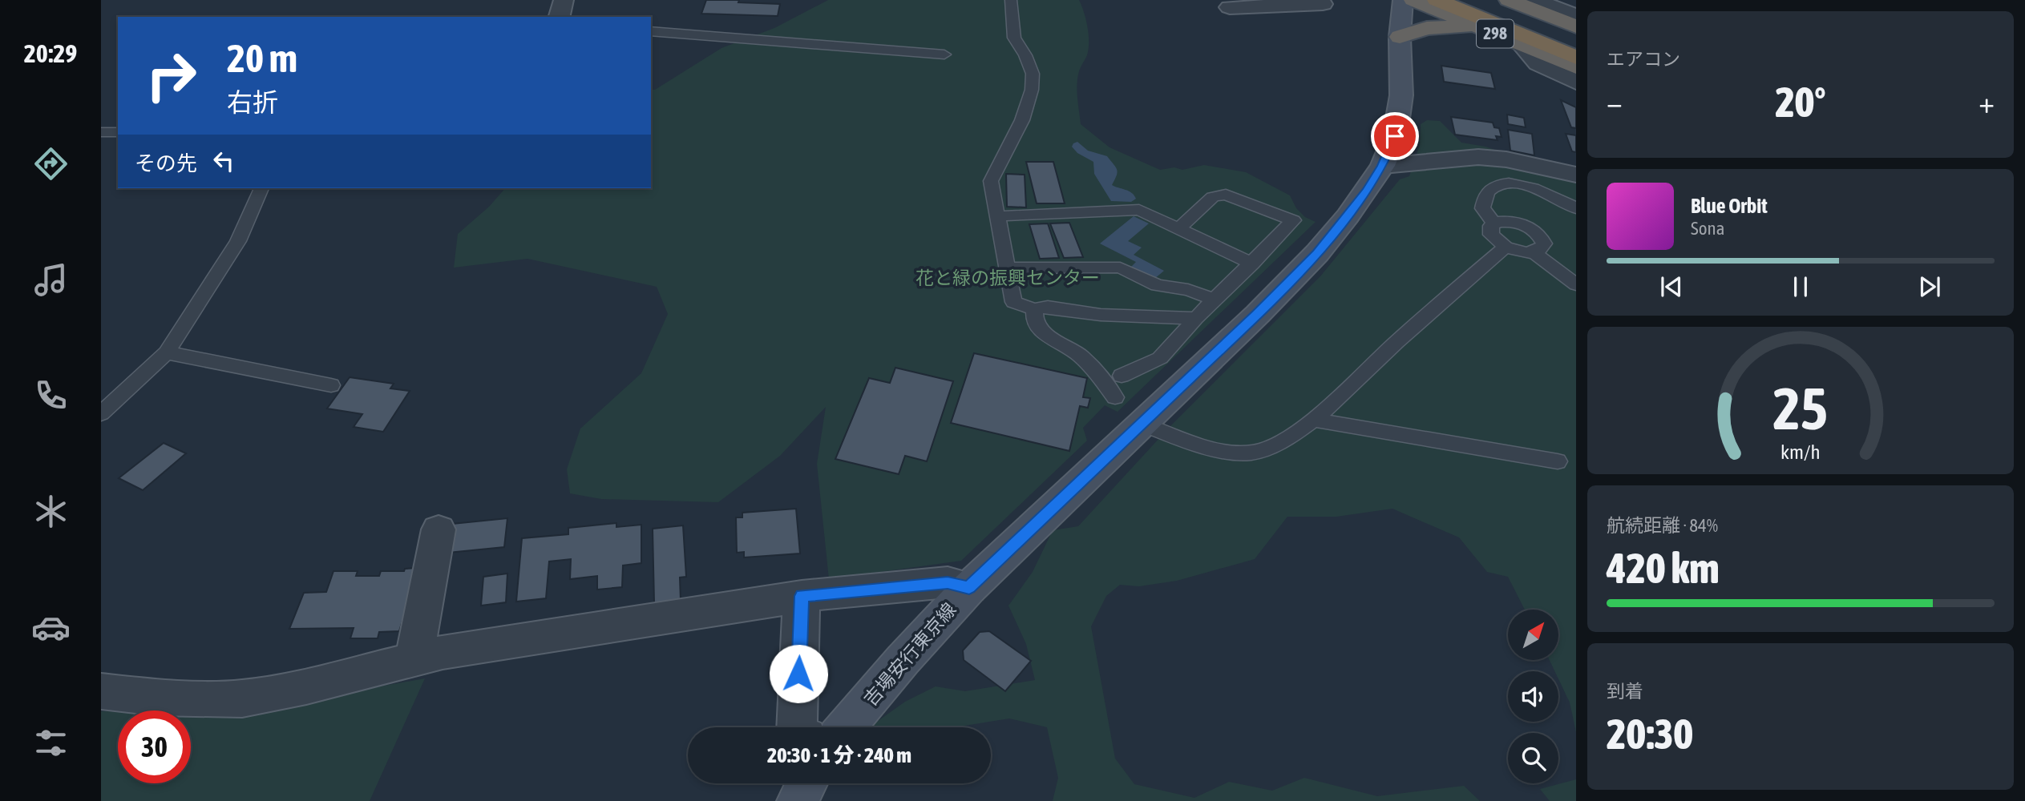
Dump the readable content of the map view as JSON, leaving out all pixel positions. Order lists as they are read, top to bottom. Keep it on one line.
{"streets":{"highway":["298"],"main road":["吉場安行東京線"]},"parks":["花と緑の振興センター"],"north":"top right","page":{"tabs":"20:29","tile":["エアコン",["航続距離 · 84%","420 km"],["到着","20:30"]],"turn":["20 m","右折"],"heat":["−","20°","+"],"then":"その先","song":["Blue Orbit","Sona"],"limit":"30","trip":"20:30 · 1 分 · 240 m","gauge":["25","km/h"]}}
